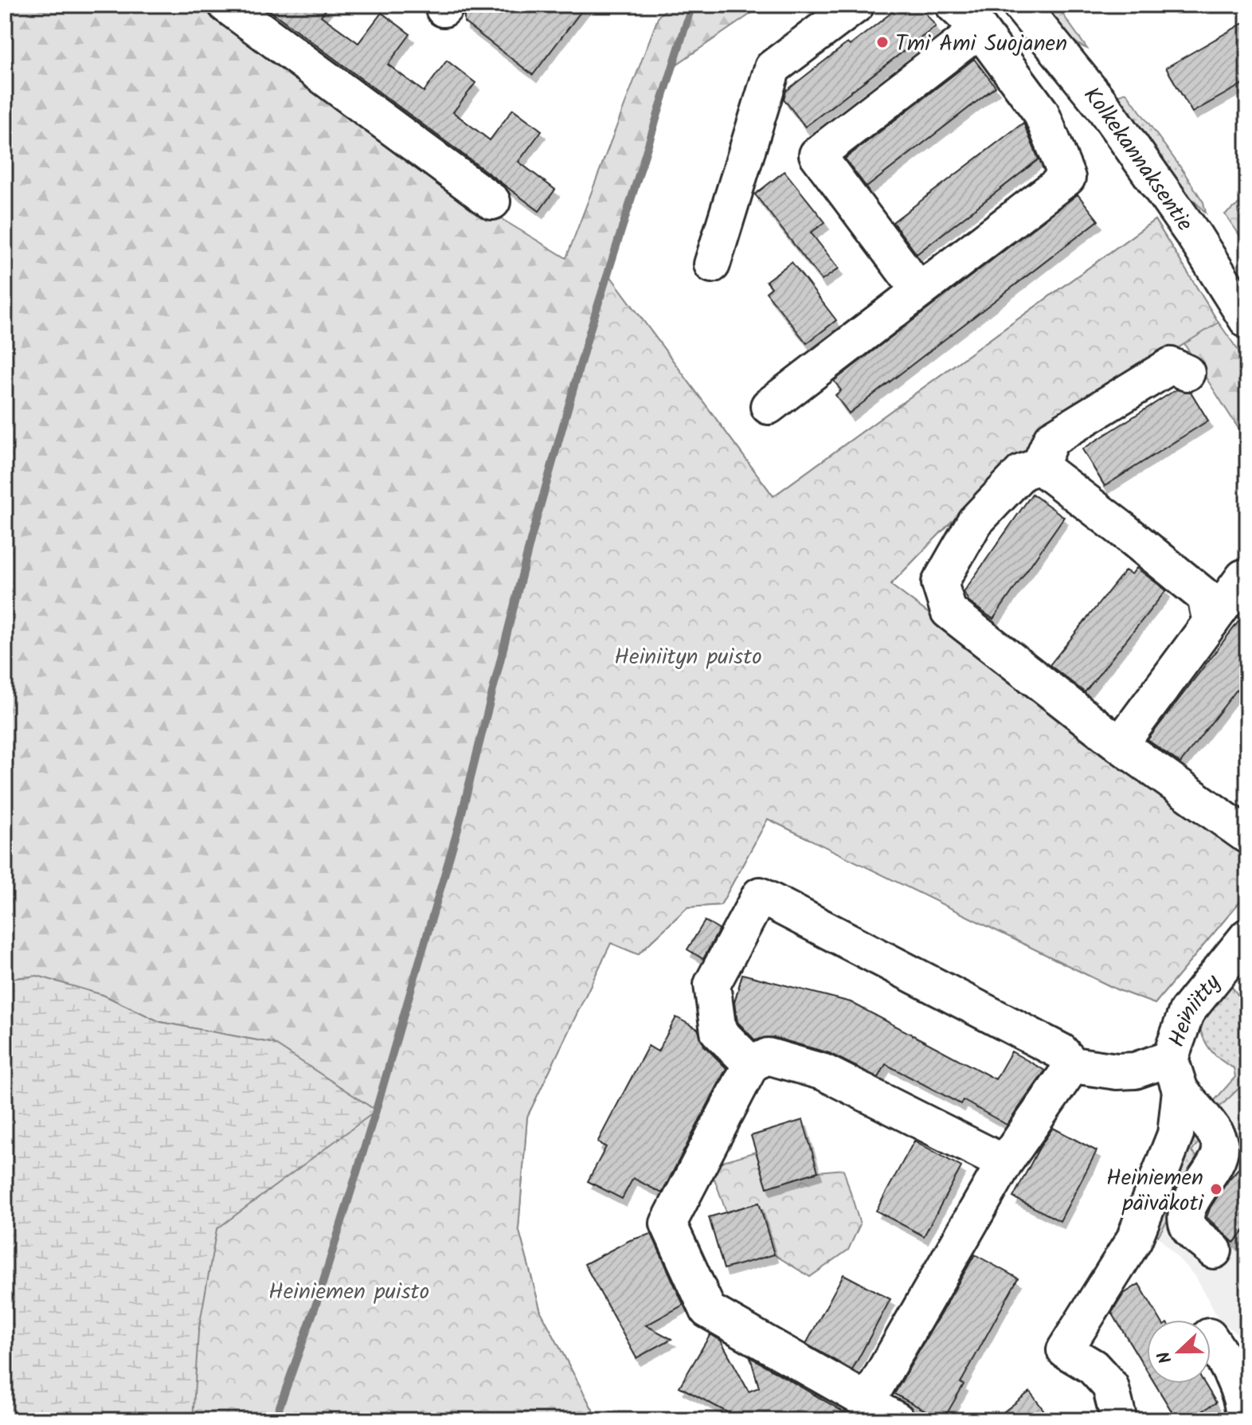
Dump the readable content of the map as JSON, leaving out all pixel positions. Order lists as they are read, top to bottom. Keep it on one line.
{"streets":{"main road":["Kolkekannaksentie","Heiniitty"]},"parks":["Heiniityn puisto","Heiniemen puisto"],"places":["Tmi Ami Suojanen","Heiniemen päiväkoti"],"north":"left"}
